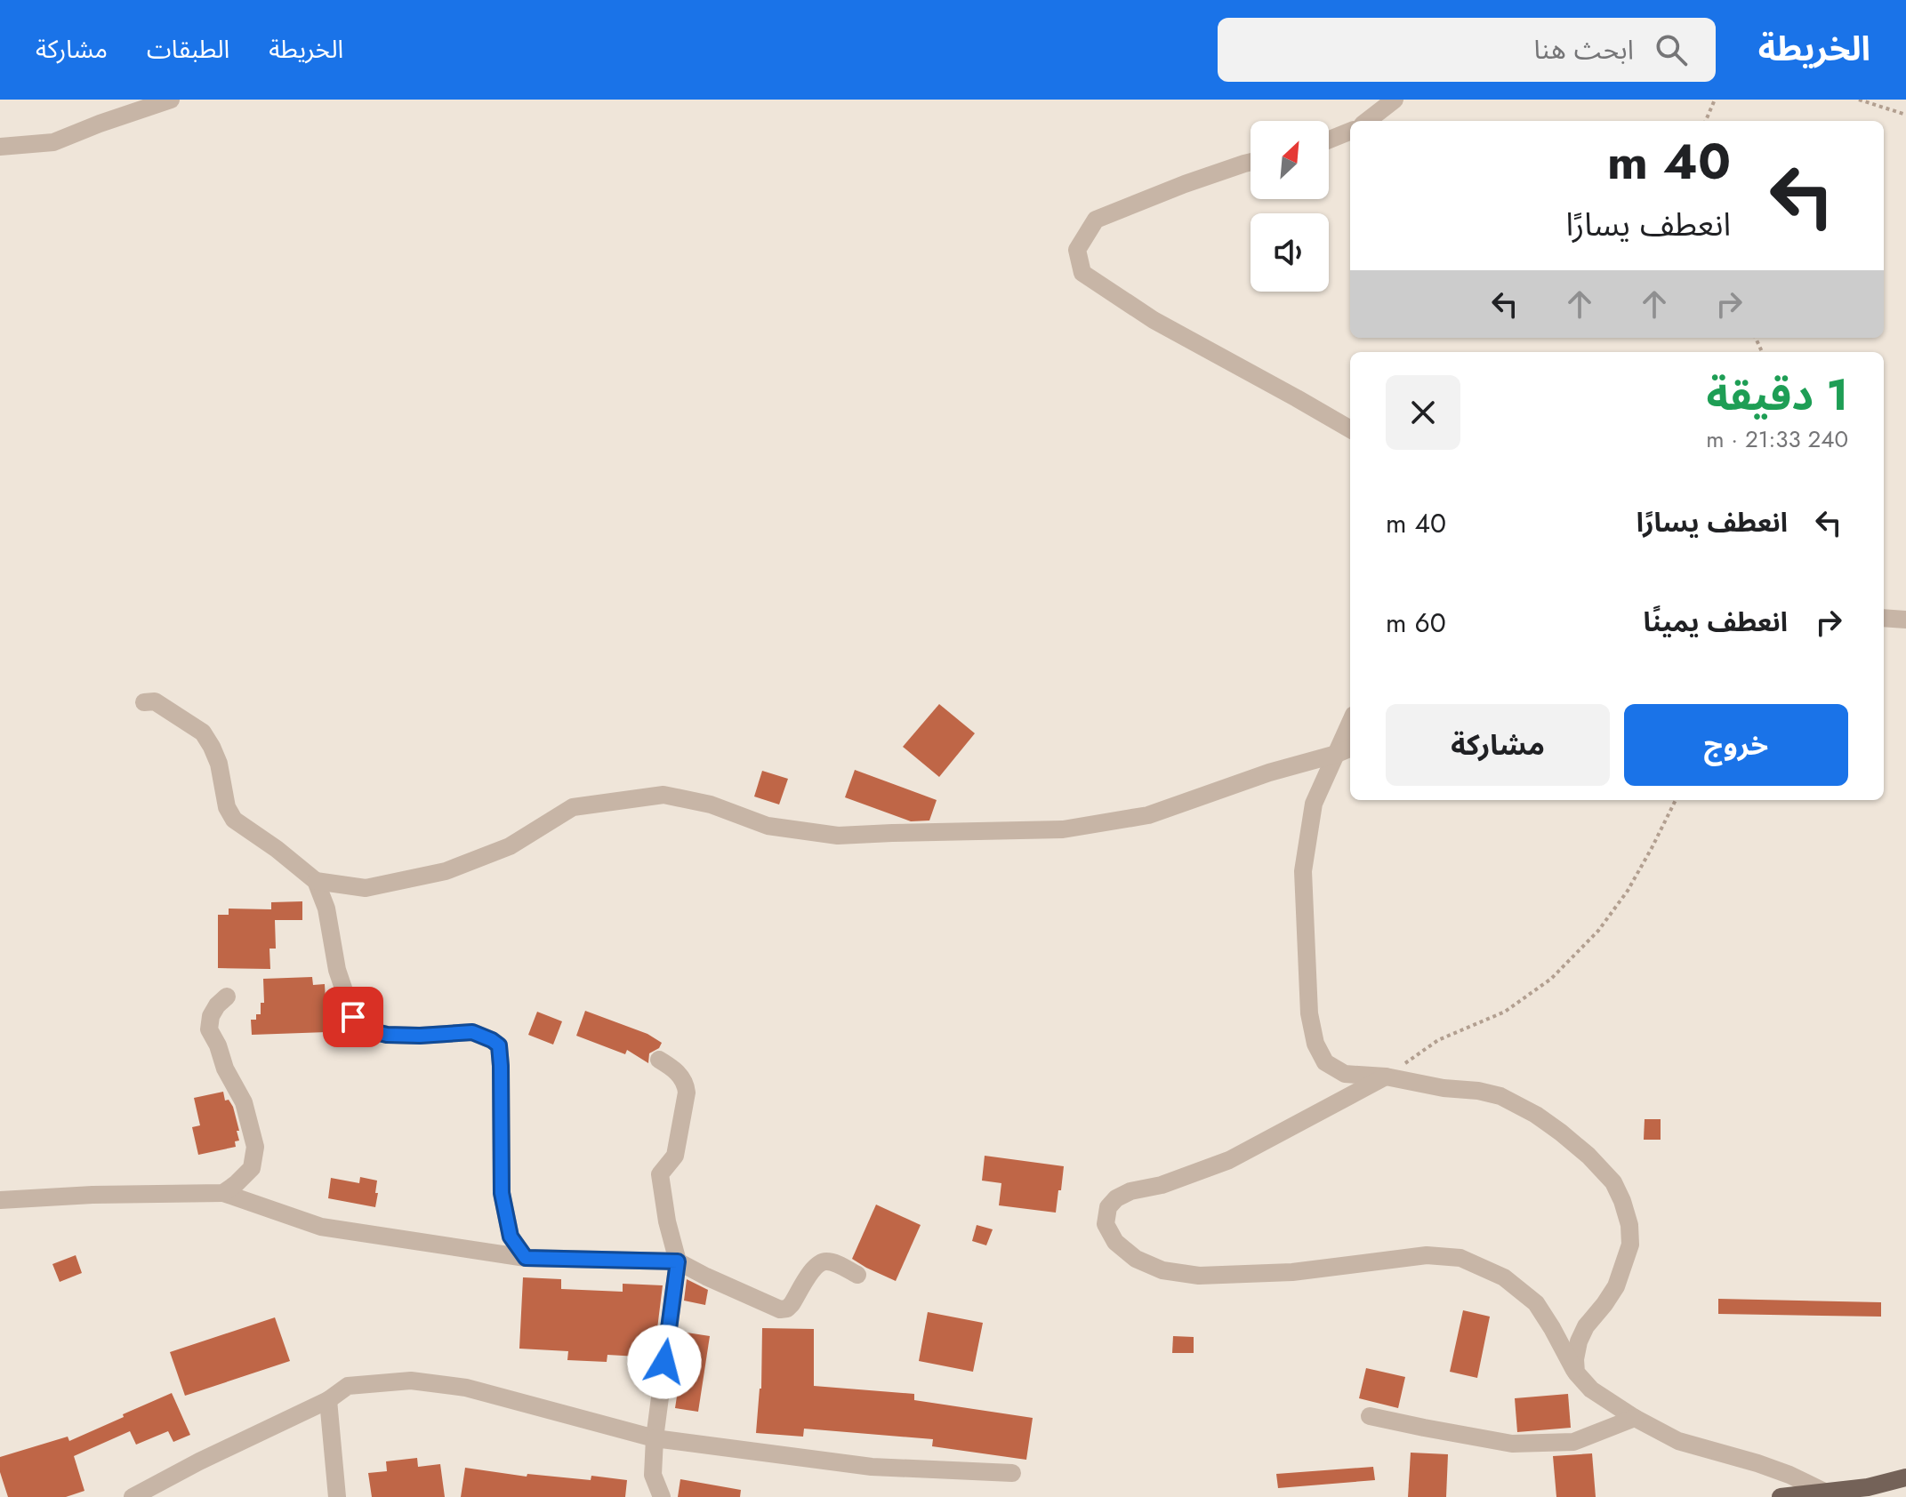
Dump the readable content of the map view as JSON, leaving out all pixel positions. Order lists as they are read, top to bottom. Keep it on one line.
{"north":"top right","page":{"header":"الخريطة","search":"ابحث هنا","nav":["الخريطة","الطبقات","مشاركة"],"turn":["40 m","انعطف يسارًا"],"heading":["1 دقيقة","240 m · 21:33"],"list":[{"name":"انعطف يسارًا","value":"40 m"},{"name":"انعطف يمينًا","value":"60 m"}],"buttons":["خروج","مشاركة"]}}
